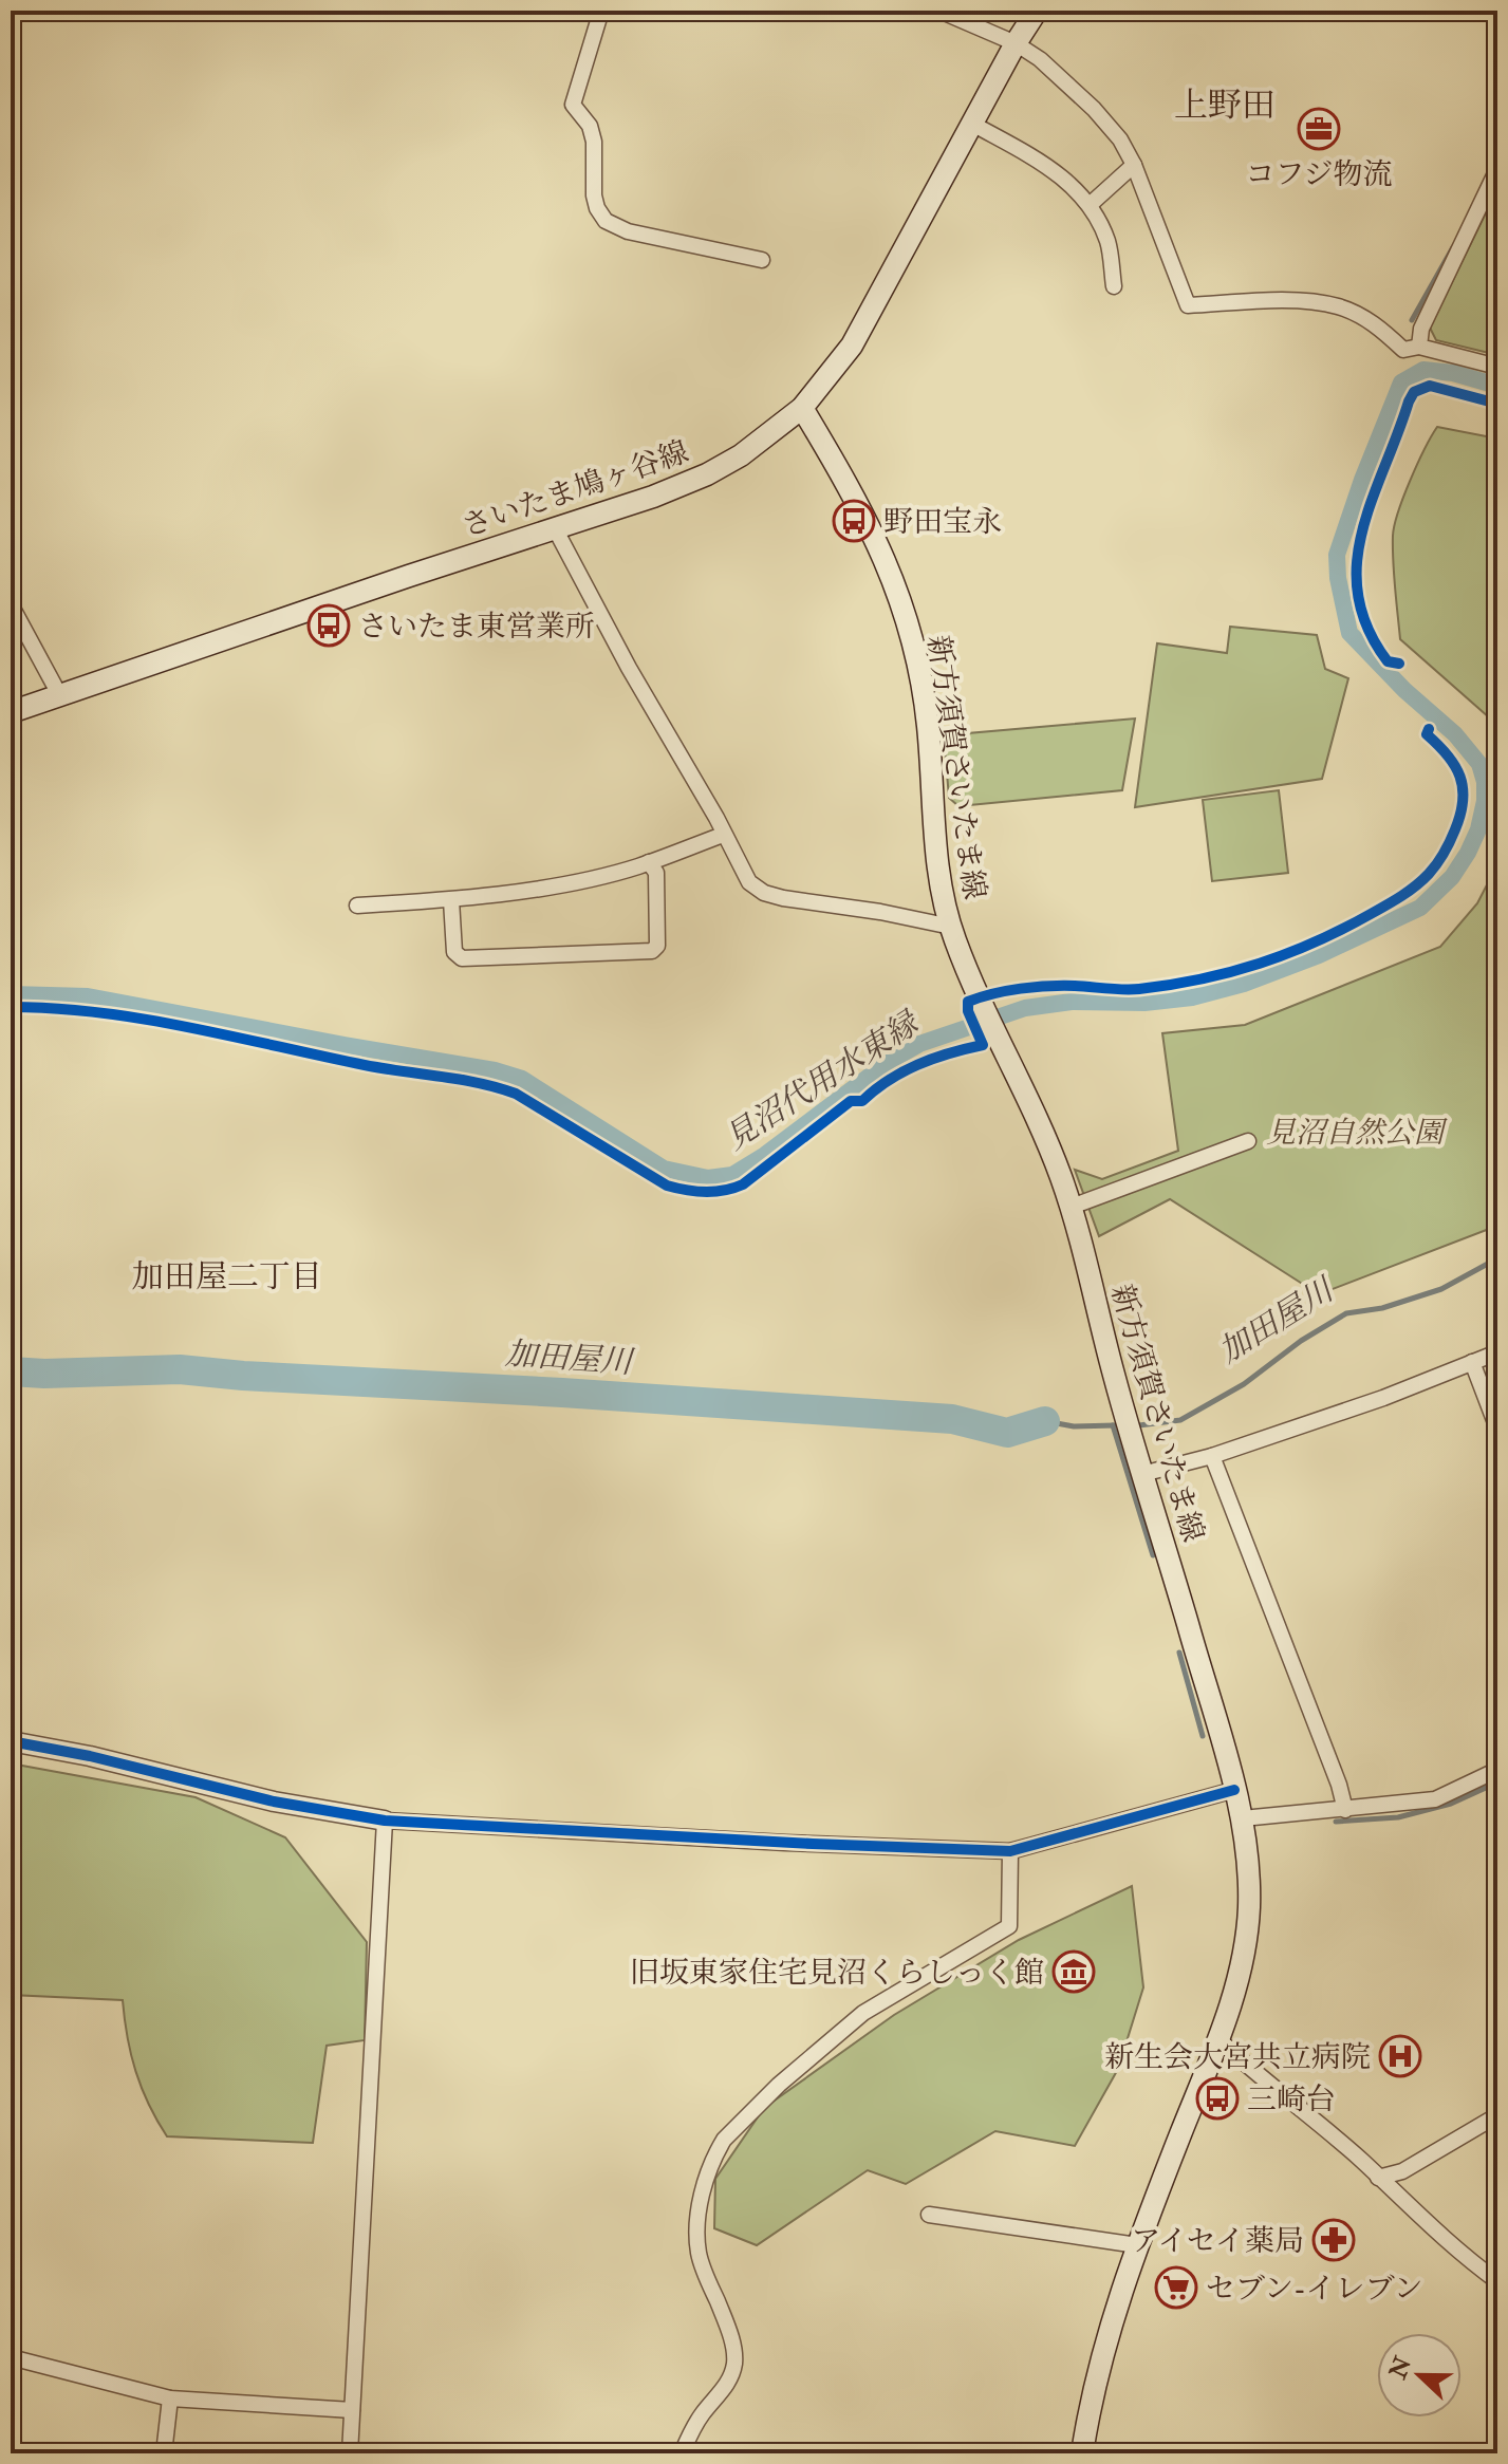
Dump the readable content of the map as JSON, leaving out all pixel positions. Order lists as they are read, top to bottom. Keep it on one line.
{"streets":{"main road":["さいたま鳩ヶ谷線","新方須賀さいたま線"]},"crossings":[["さいたま鳩ヶ谷線","新方須賀さいたま線"]],"districts":["上野田","加田屋二丁目"],"water":["見沼代用水東縁","加田屋川"],"parks":["見沼自然公園"],"places":{"office":["コフジ物流"],"bus stop":["野田宝永","さいたま東営業所","三崎台"],"museum":["旧坂東家住宅見沼くらしっく館"],"hospital":["新生会大宮共立病院"],"pharmacy":["アイセイ薬局"],"supermarket":["セブン-イレブン"]},"north":"left"}
